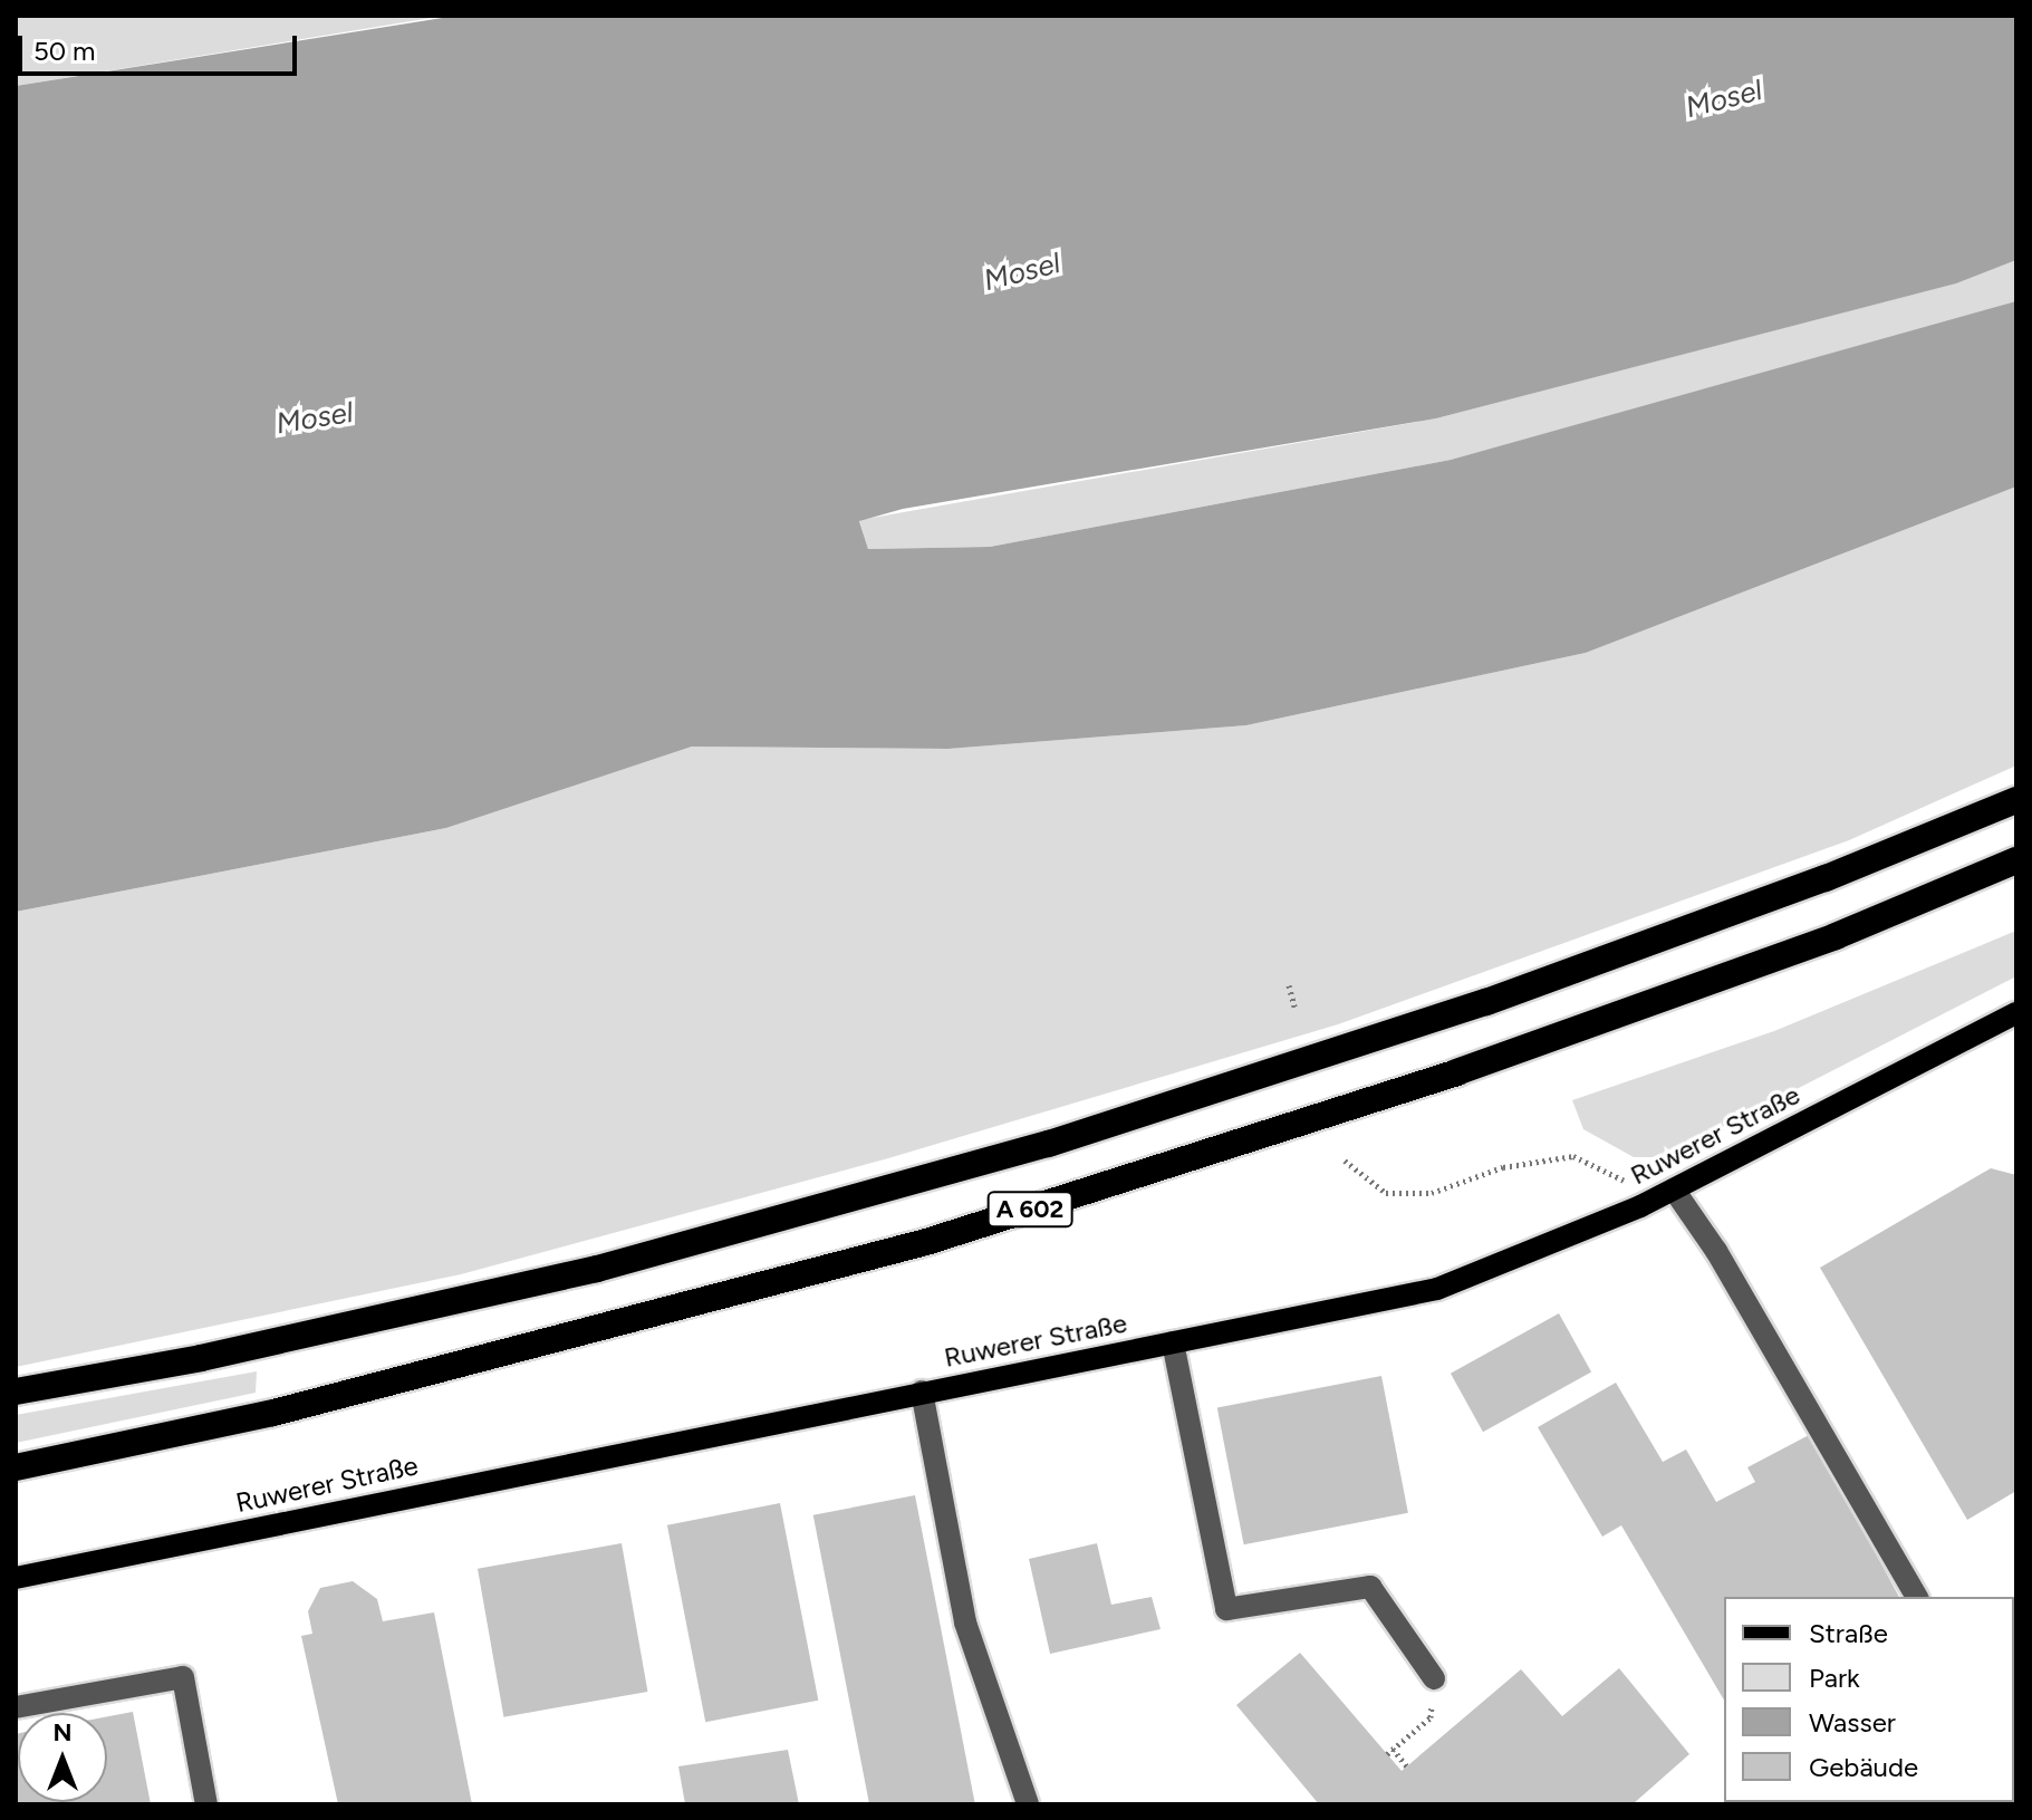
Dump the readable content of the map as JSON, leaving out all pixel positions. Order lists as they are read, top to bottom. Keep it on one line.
{"streets":{"highway":["A 602"],"main road":["Ruwerer Straße"]},"water":["Mosel"],"legend":["Straße","Park","Wasser","Gebäude"],"scale_bar":"50 m","north":"top"}
